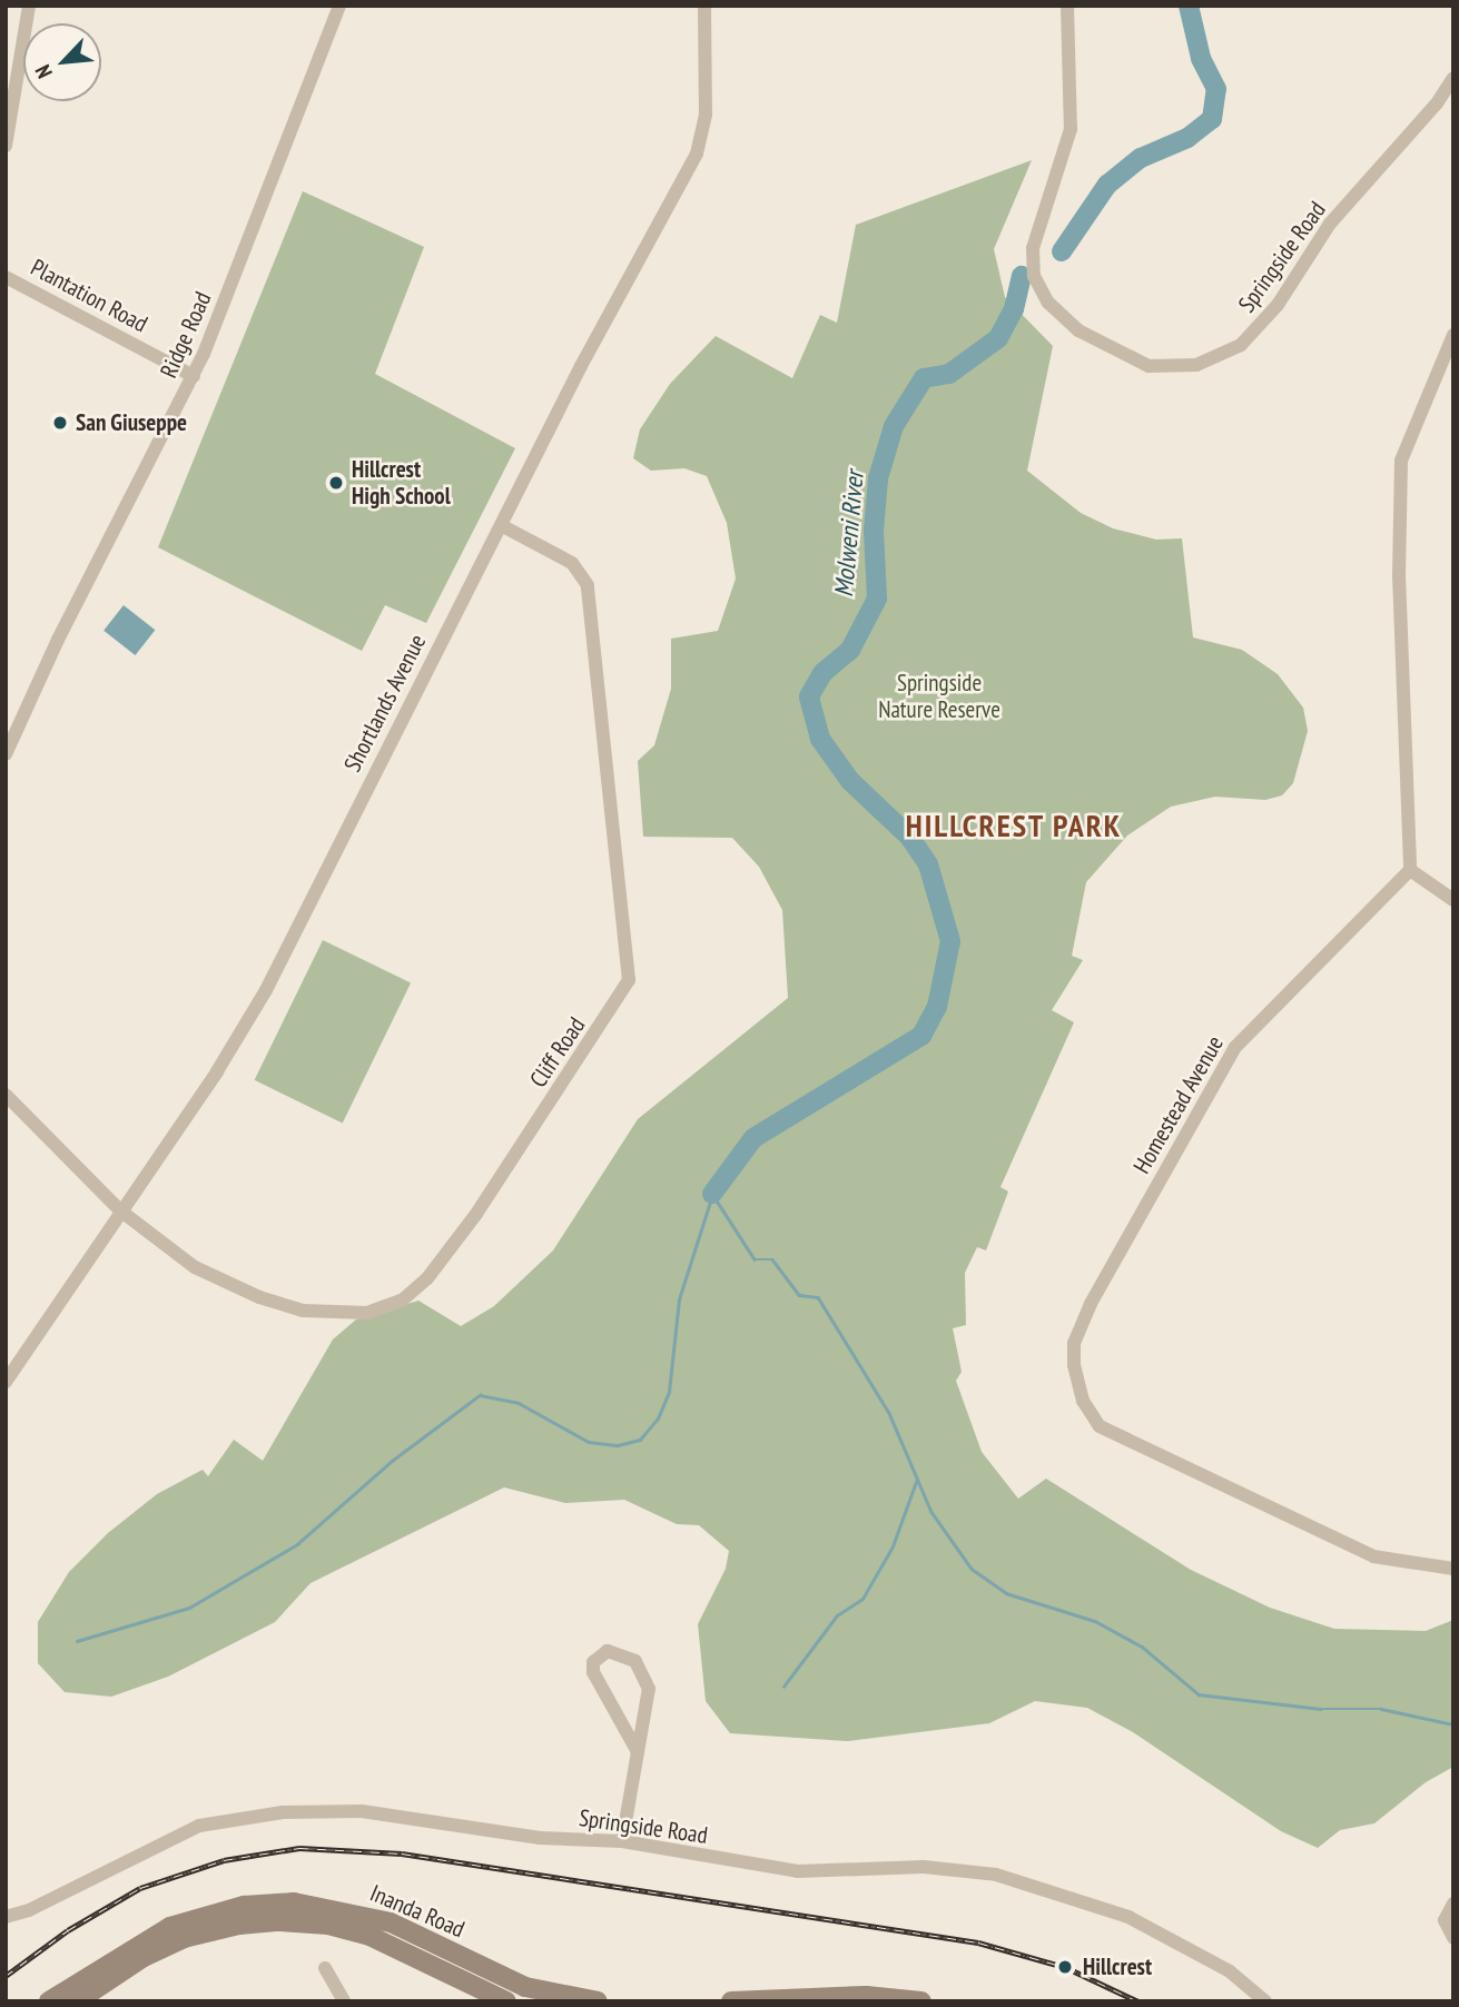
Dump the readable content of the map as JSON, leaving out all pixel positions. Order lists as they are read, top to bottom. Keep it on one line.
{"streets":{"main road":["Inanda Road"],"street":["Springside Road","Plantation Road","Ridge Road","Shortlands Avenue","Cliff Road","Homestead Avenue"]},"crossings":[["Plantation Road","Ridge Road"],["Shortlands Avenue","Cliff Road"]],"districts":["HILLCREST PARK"],"water":["Molweni River"],"parks":["Springside Nature Reserve"],"places":["San Giuseppe","Hillcrest High School","Hillcrest"],"north":"bottom left"}
